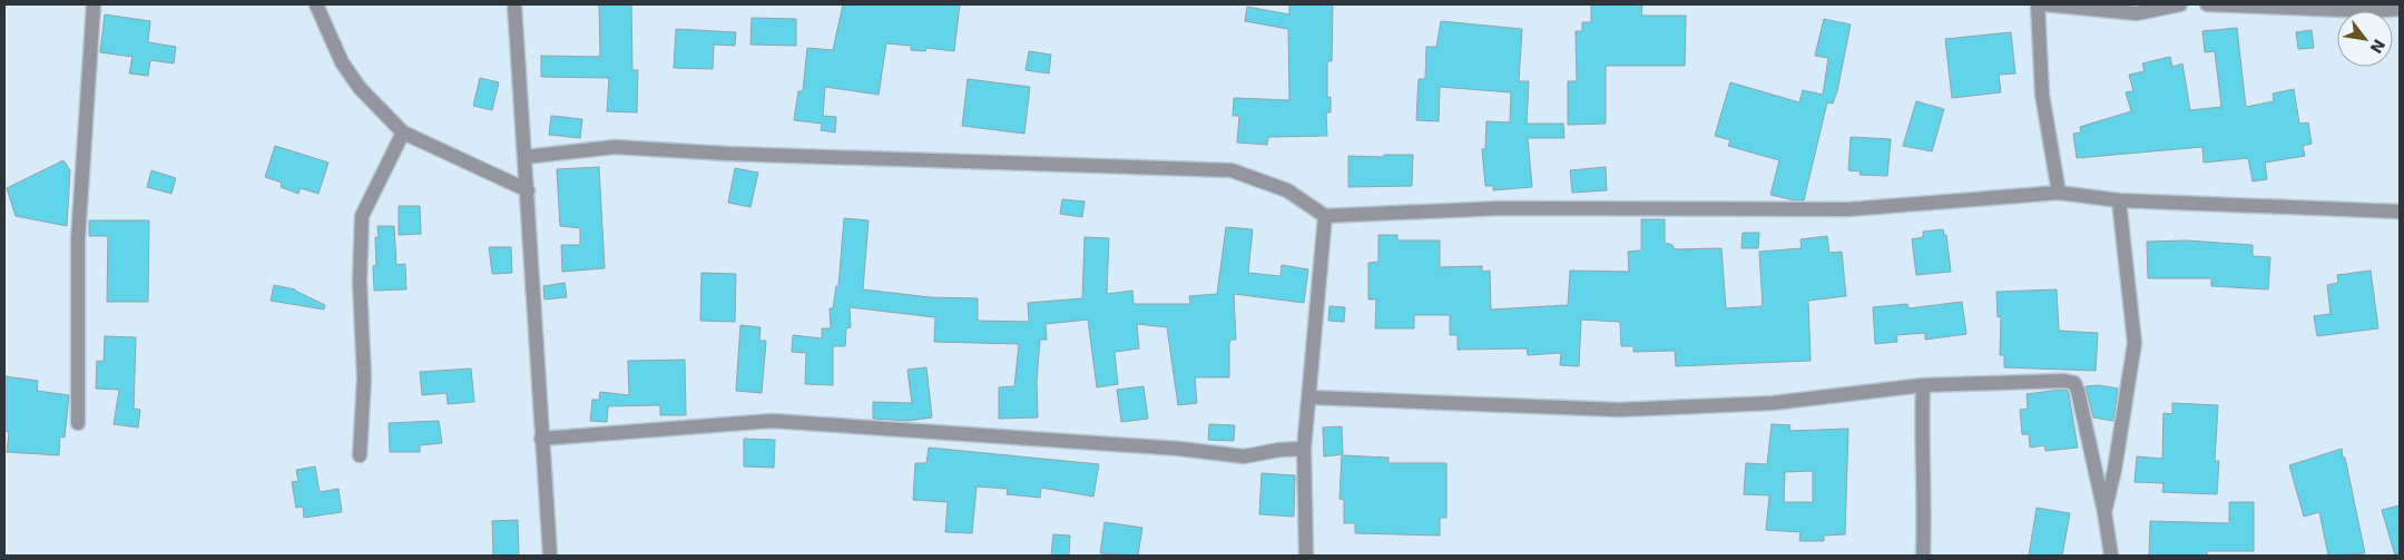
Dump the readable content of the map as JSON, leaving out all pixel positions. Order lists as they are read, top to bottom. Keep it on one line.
{"north":"bottom right"}
